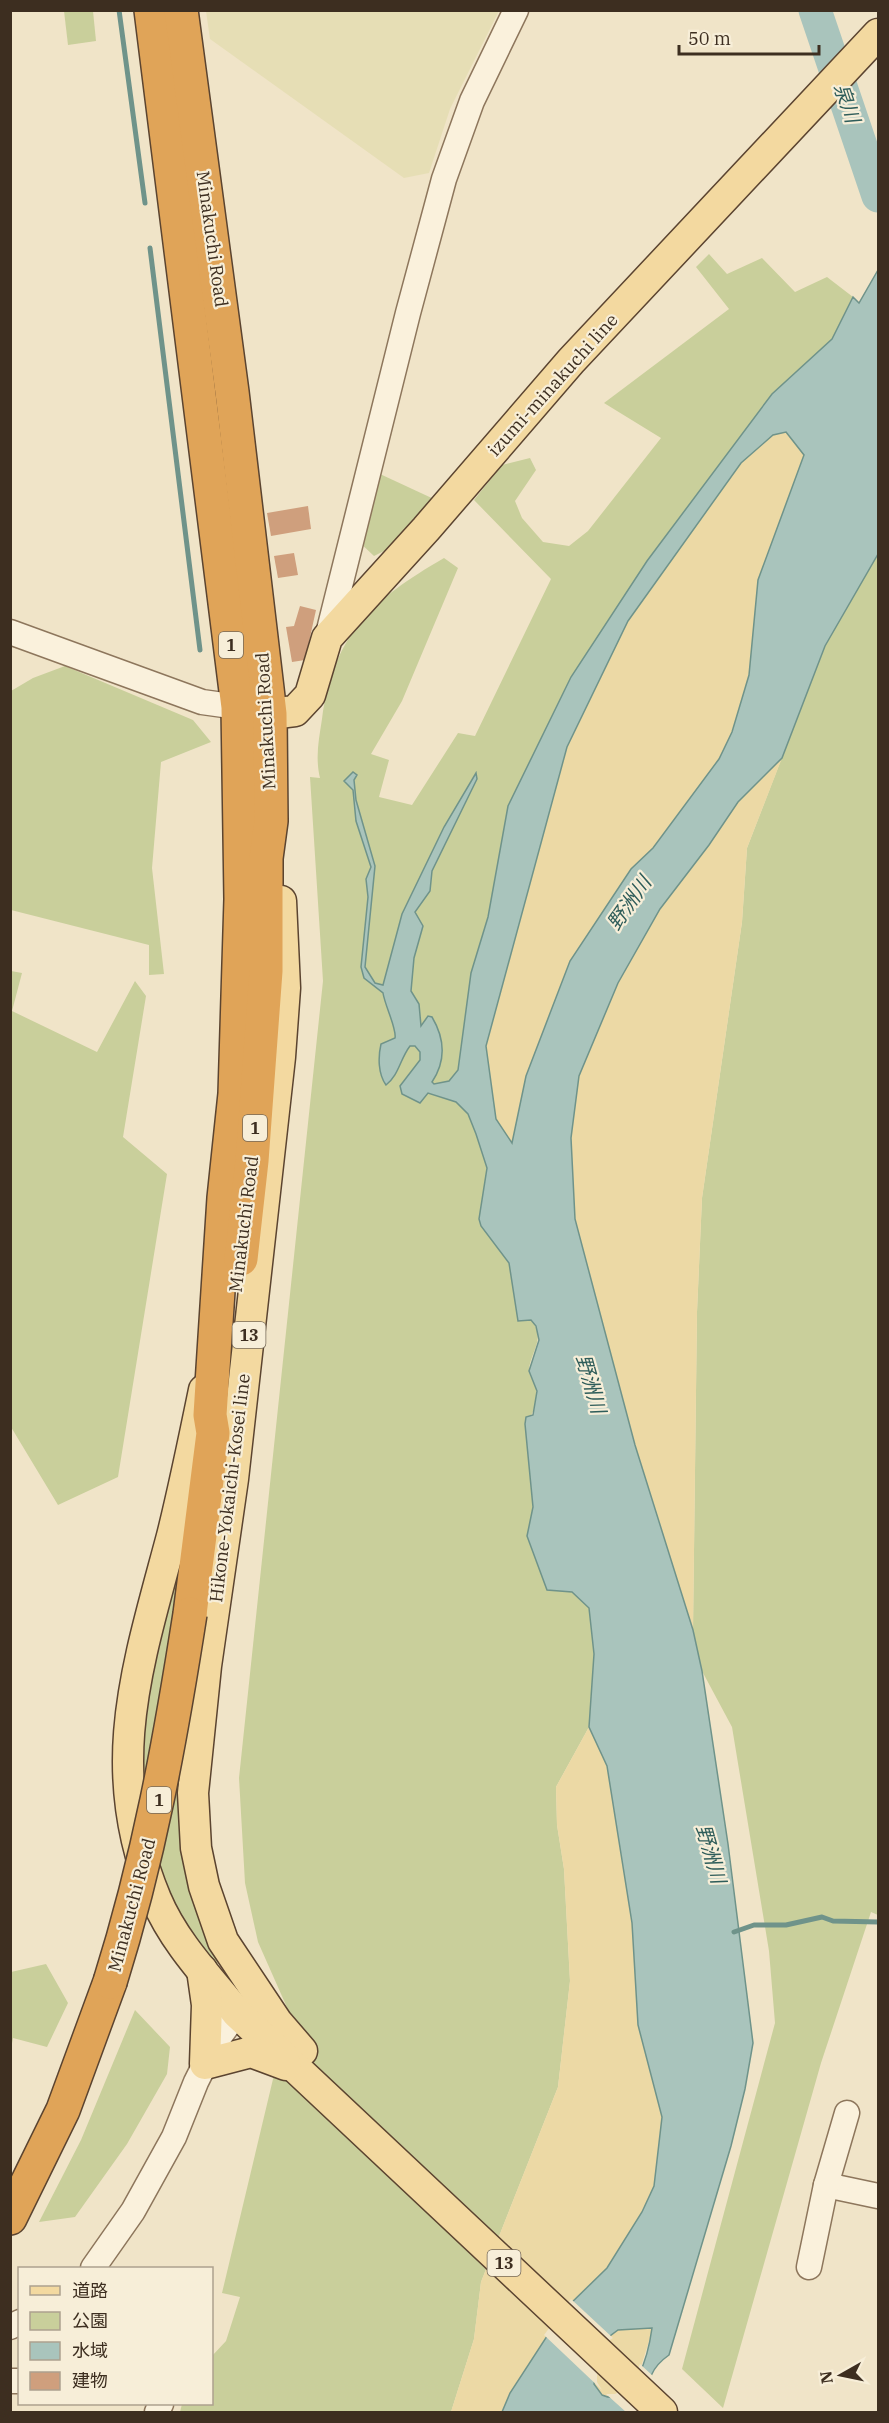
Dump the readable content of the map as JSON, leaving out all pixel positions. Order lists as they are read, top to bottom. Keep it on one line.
{"streets":{"highway":["Minakuchi Road","1"],"main road":["izumi-minakuchi line","13","Hikone-Yokaichi-Kosei line"]},"crossings":[["Minakuchi Road","izumi-minakuchi line"],["Minakuchi Road","Hikone-Yokaichi-Kosei line"],["13","Hikone-Yokaichi-Kosei line"]],"water":["泉川","野洲川"],"legend":["道路","公園","水域","建物"],"scale_bar":"50 m","north":"left"}
